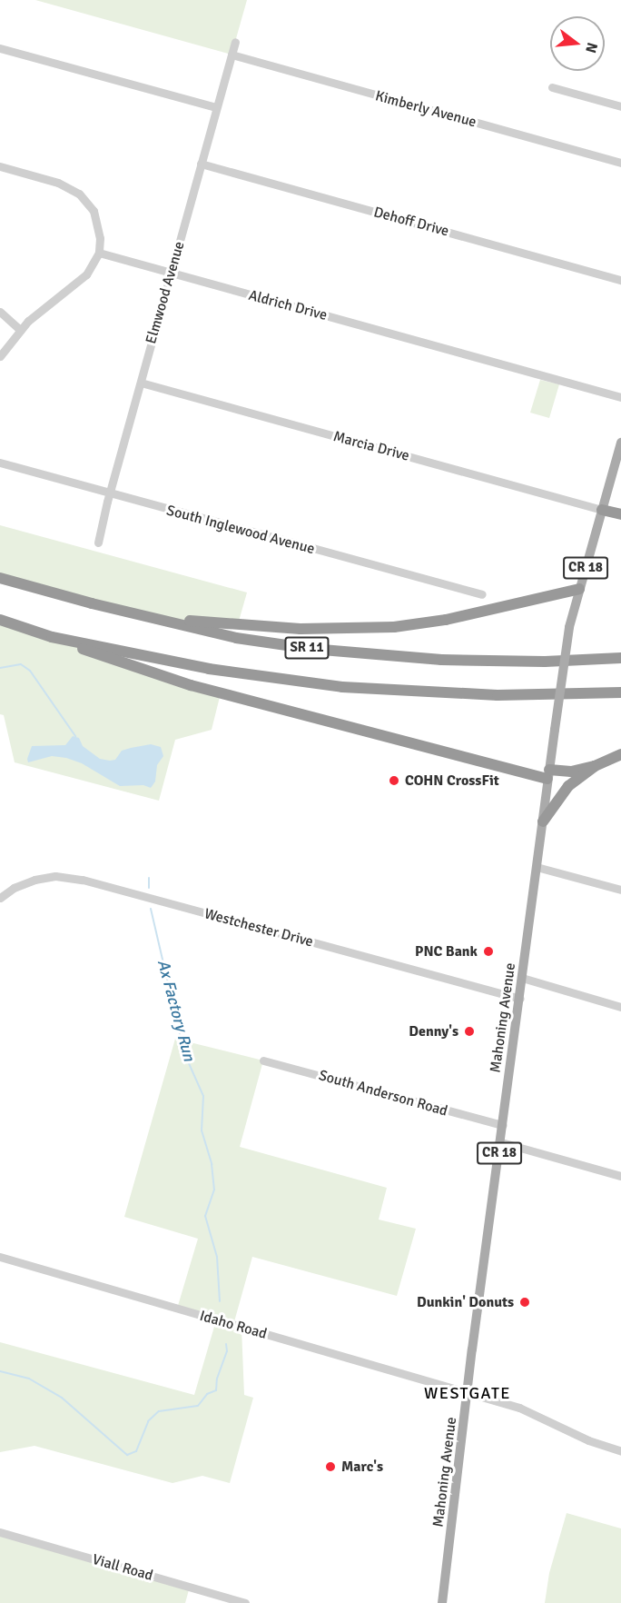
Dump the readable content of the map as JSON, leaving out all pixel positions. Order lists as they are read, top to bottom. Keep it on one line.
{"streets":{"highway":["SR 11"],"main road":["CR 18","Mahoning Avenue"],"street":["Kimberly Avenue","Dehoff Drive","Elmwood Avenue","Aldrich Drive","Marcia Drive","South Inglewood Avenue","Westchester Drive","South Anderson Road","Idaho Road","Viall Road"]},"crossings":[["Kimberly Avenue","Elmwood Avenue"],["Dehoff Drive","Elmwood Avenue"],["Elmwood Avenue","Aldrich Drive"],["Elmwood Avenue","Marcia Drive"],["Elmwood Avenue","South Inglewood Avenue"],["Marcia Drive","Mahoning Avenue"],["Westchester Drive","Mahoning Avenue"],["Mahoning Avenue","South Anderson Road"],["Mahoning Avenue","Idaho Road"]],"districts":["WESTGATE"],"water":["Ax Factory Run"],"places":["COHN CrossFit","PNC Bank","Denny's","Dunkin' Donuts","Marc's"],"north":"right"}
